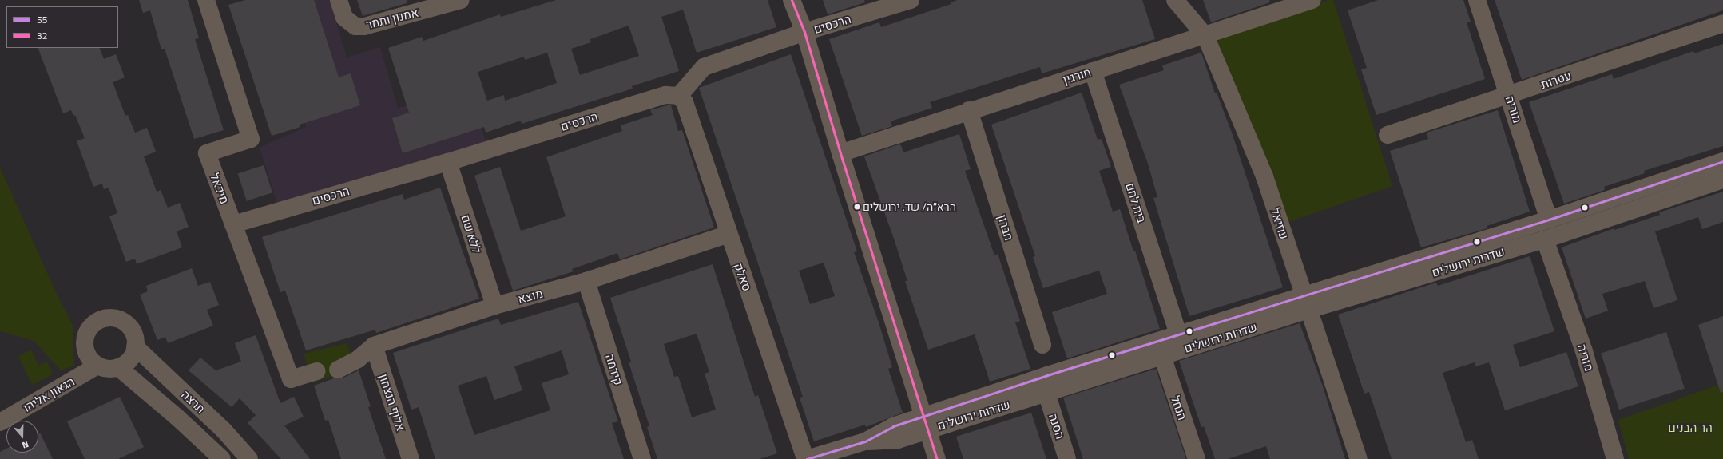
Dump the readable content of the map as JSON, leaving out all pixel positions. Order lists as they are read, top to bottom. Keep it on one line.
{"streets":{"street":["אמנון ותמר","הרכסים","חורגין","עטרות","מוריה","מיכאל","בית לחם","עוזיאל","חברון","ללא שם","שדרות ירושלים","סאלק","מוצא","קידמה","הגאון אליהו","תרצה","אלוף הנצחון","הנחל","הסנה"]},"crossings":[["הרכסים","מיכאל"],["הרכסים","ללא שם"],["הרכסים","סאלק"],["חורגין","בית לחם"],["חורגין","עוזיאל"],["חורגין","חברון"],["עטרות","מוריה"],["מוריה","שדרות ירושלים"],["בית לחם","שדרות ירושלים"],["עוזיאל","שדרות ירושלים"],["ללא שם","מוצא"],["שדרות ירושלים","סאלק"],["שדרות ירושלים","הנחל"],["שדרות ירושלים","הסנה"],["סאלק","מוצא"],["מוצא","קידמה"],["מוצא","אלוף הנצחון"],["הגאון אליהו","תרצה"]],"parks":["הר הבנים"],"places":["הרא״ה/ שד. ירושלים"],"lines":["transit line 32","transit line 55"],"legend":["55","32"],"north":"bottom"}
